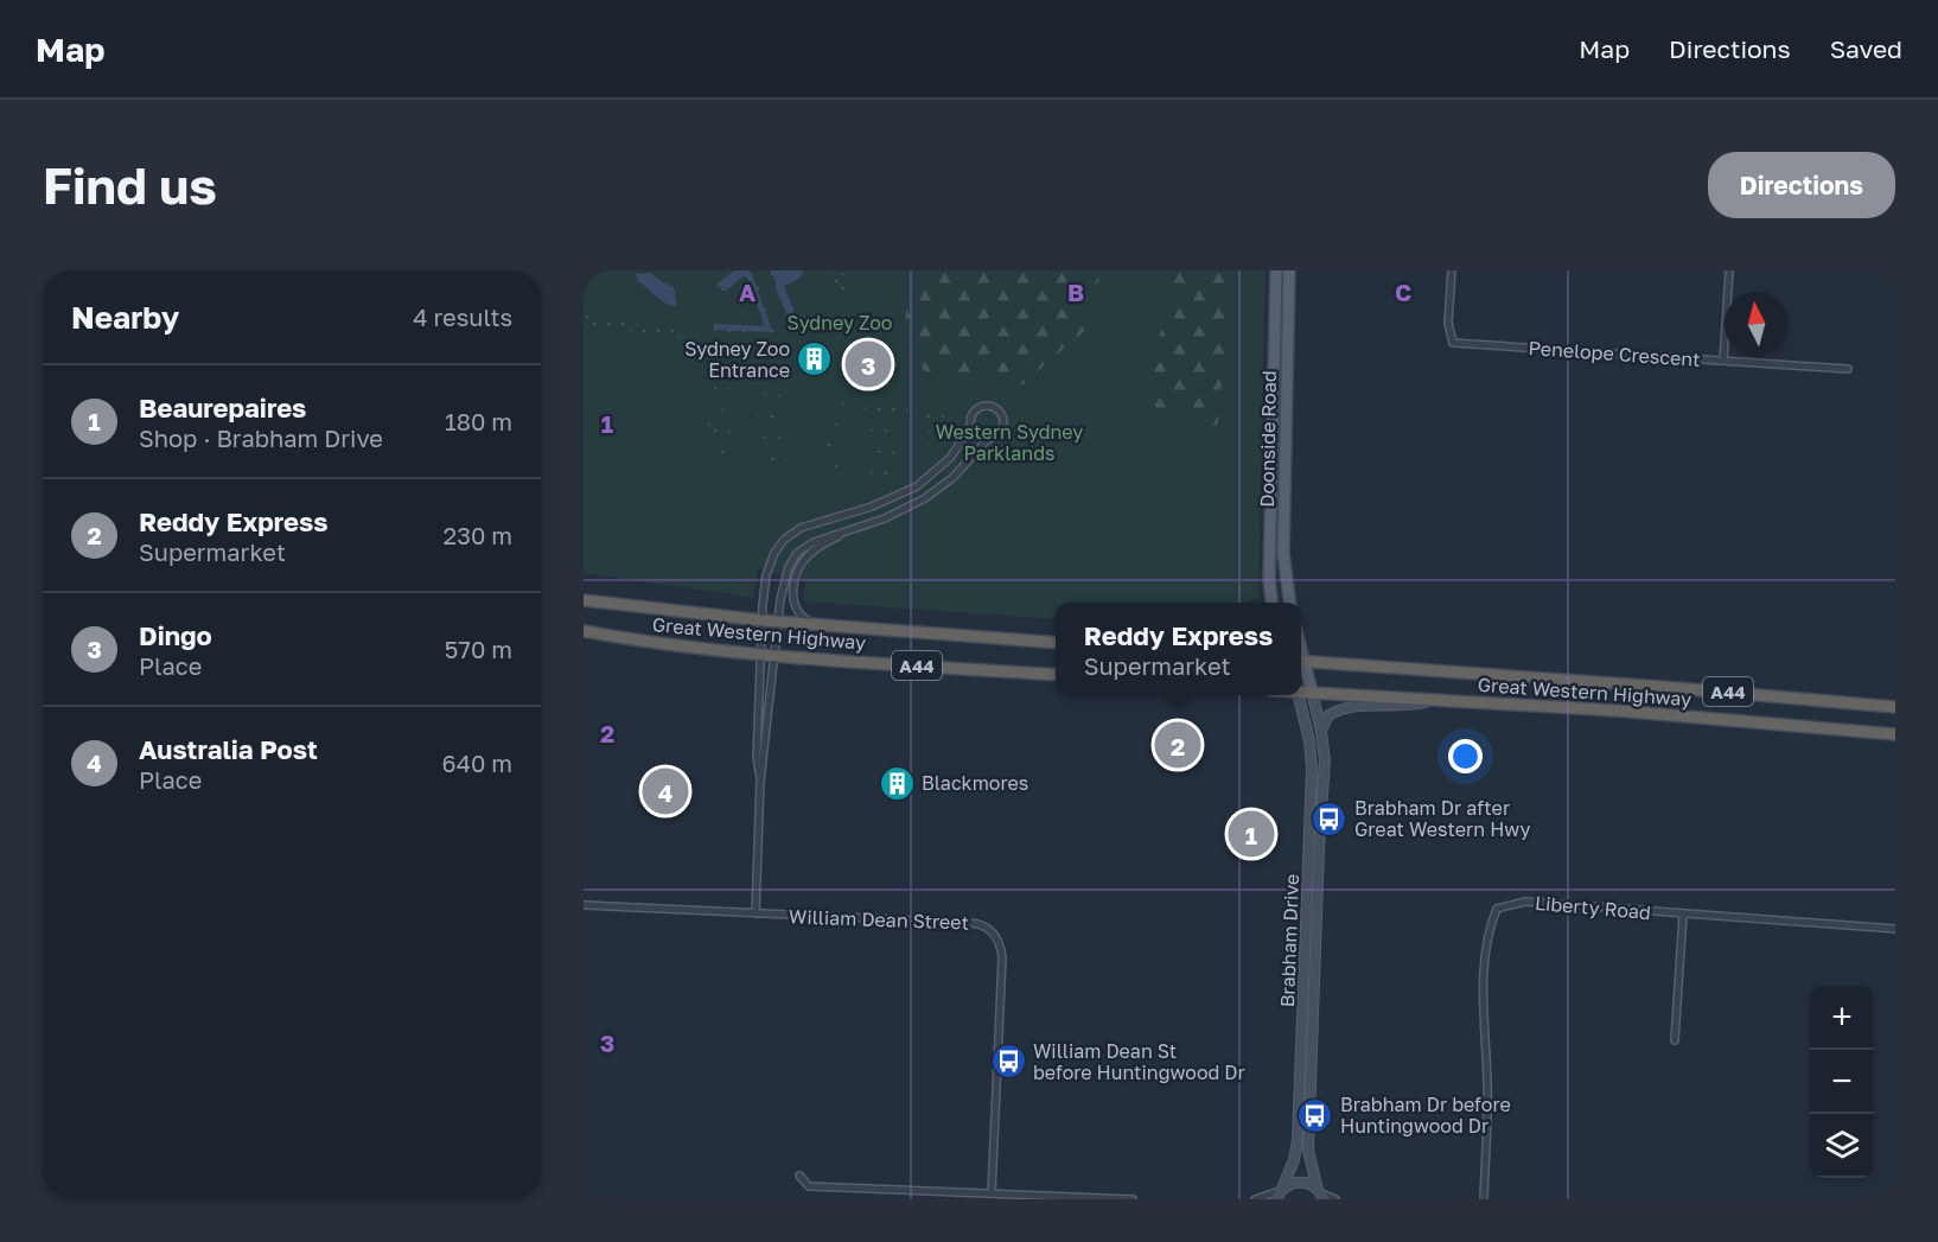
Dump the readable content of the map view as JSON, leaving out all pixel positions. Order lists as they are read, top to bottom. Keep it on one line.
{"streets":{"highway":["Great Western Highway","A44"],"main road":["Doonside Road","Brabham Drive"],"street":["Penelope Crescent","Liberty Road","William Dean Street"]},"crossings":[["Great Western Highway","Brabham Drive"]],"parks":["Sydney Zoo","Western Sydney Parklands"],"places":{"building":["Sydney Zoo Entrance","Blackmores"],"bus stop":["Brabham Dr after Great Western Hwy","William Dean St before Huntingwood Dr","Brabham Dr before Huntingwood Dr"]},"north":"top","page":{"header":"Map","nav":["Map","Directions","Saved"],"buttons":"Directions","title":"Find us","heading":["Nearby","4 results"],"pins":["3","2","4","1"],"list":[{"mark":"1","name":"Beaurepaires","note":"Shop · Brabham Drive","value":"180 m"},{"mark":"2","name":"Reddy Express","note":"Supermarket","value":"230 m"},{"mark":"3","name":"Dingo","note":"Place","value":"570 m"},{"mark":"4","name":"Australia Post","note":"Place","value":"640 m"}],"popup":["Reddy Express","Supermarket"],"map_buttons":["+","−"]},"grid":{"columns":["A","B","C"],"rows":["1","2","3"]}}
